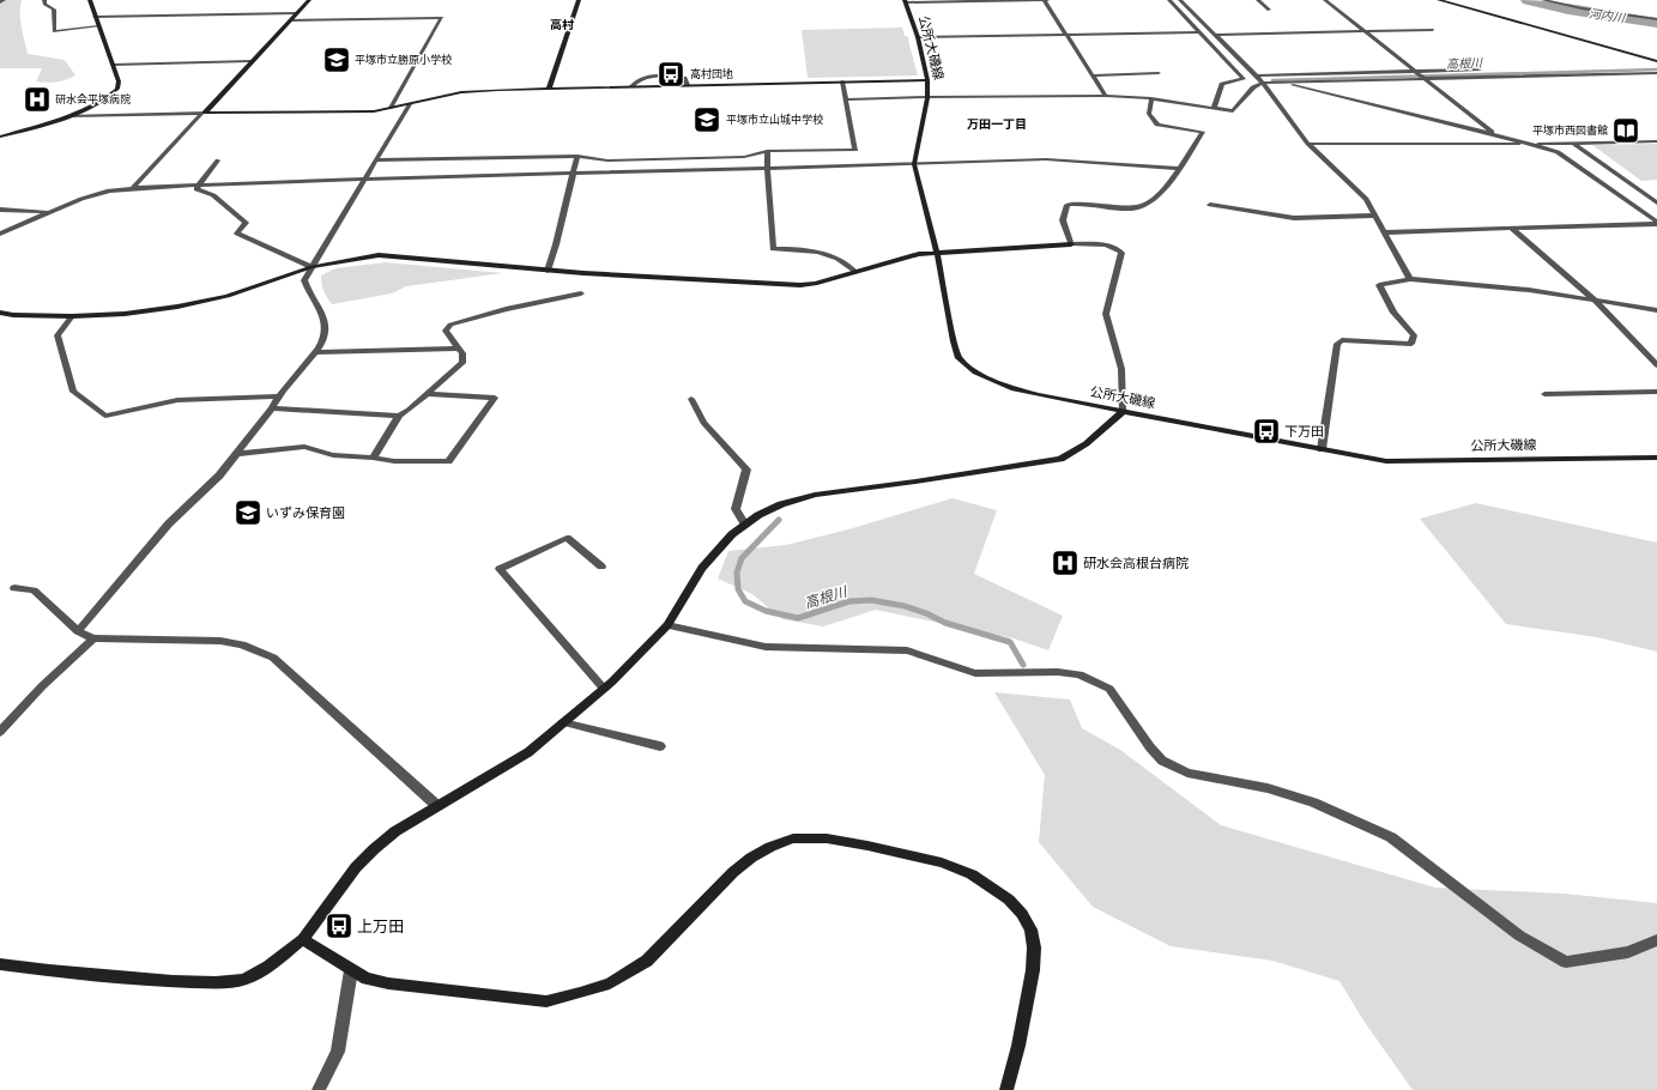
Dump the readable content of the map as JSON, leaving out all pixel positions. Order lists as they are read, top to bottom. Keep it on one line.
{"streets":{"street":["公所大磯線"]},"districts":["高村","万田一丁目"],"water":["河内川","高根川"],"places":{"school or university":["平塚市立勝原小学校","平塚市立山城中学校","いずみ保育園"],"bus stop":["高村団地","下万田","上万田"],"hospital":["研水会平塚病院","研水会高根台病院"],"library":["平塚市西図書館"]}}
